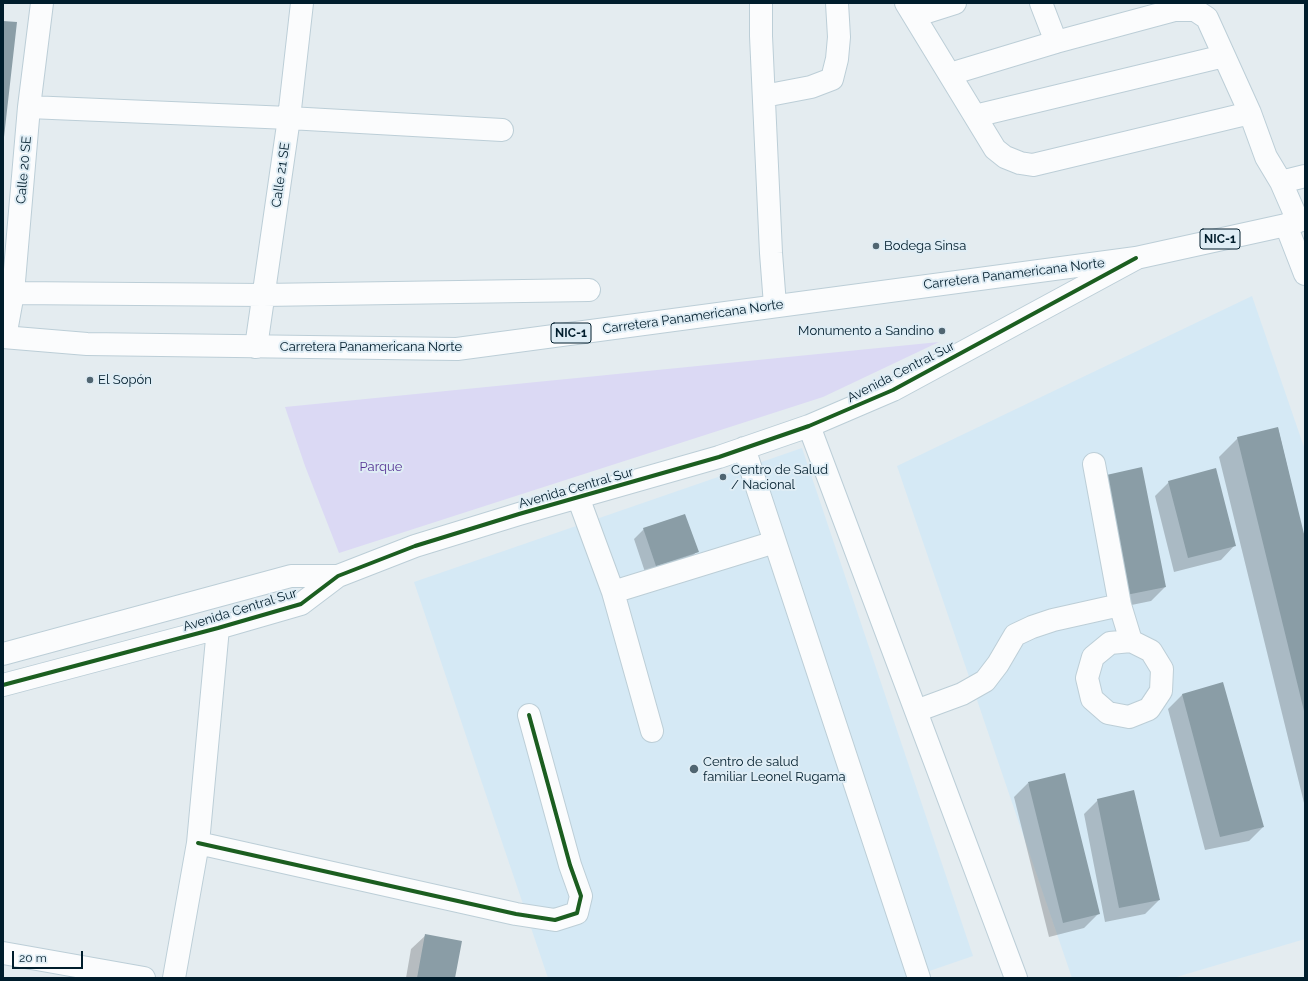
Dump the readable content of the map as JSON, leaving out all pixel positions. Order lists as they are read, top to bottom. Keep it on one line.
{"streets":{"main road":["Calle 20 SE","Calle 21 SE","NIC-1","Carretera Panamericana Norte","Avenida Central Sur"]},"crossings":[["Calle 20 SE","Carretera Panamericana Norte"],["Calle 21 SE","Carretera Panamericana Norte"],["Carretera Panamericana Norte","Avenida Central Sur"]],"parks":["Parque"],"places":["Bodega Sinsa","Monumento a Sandino","El Sopón","Centro de Salud / Nacional","Centro de salud familiar Leonel Rugama"],"scale_bar":"20 m"}
